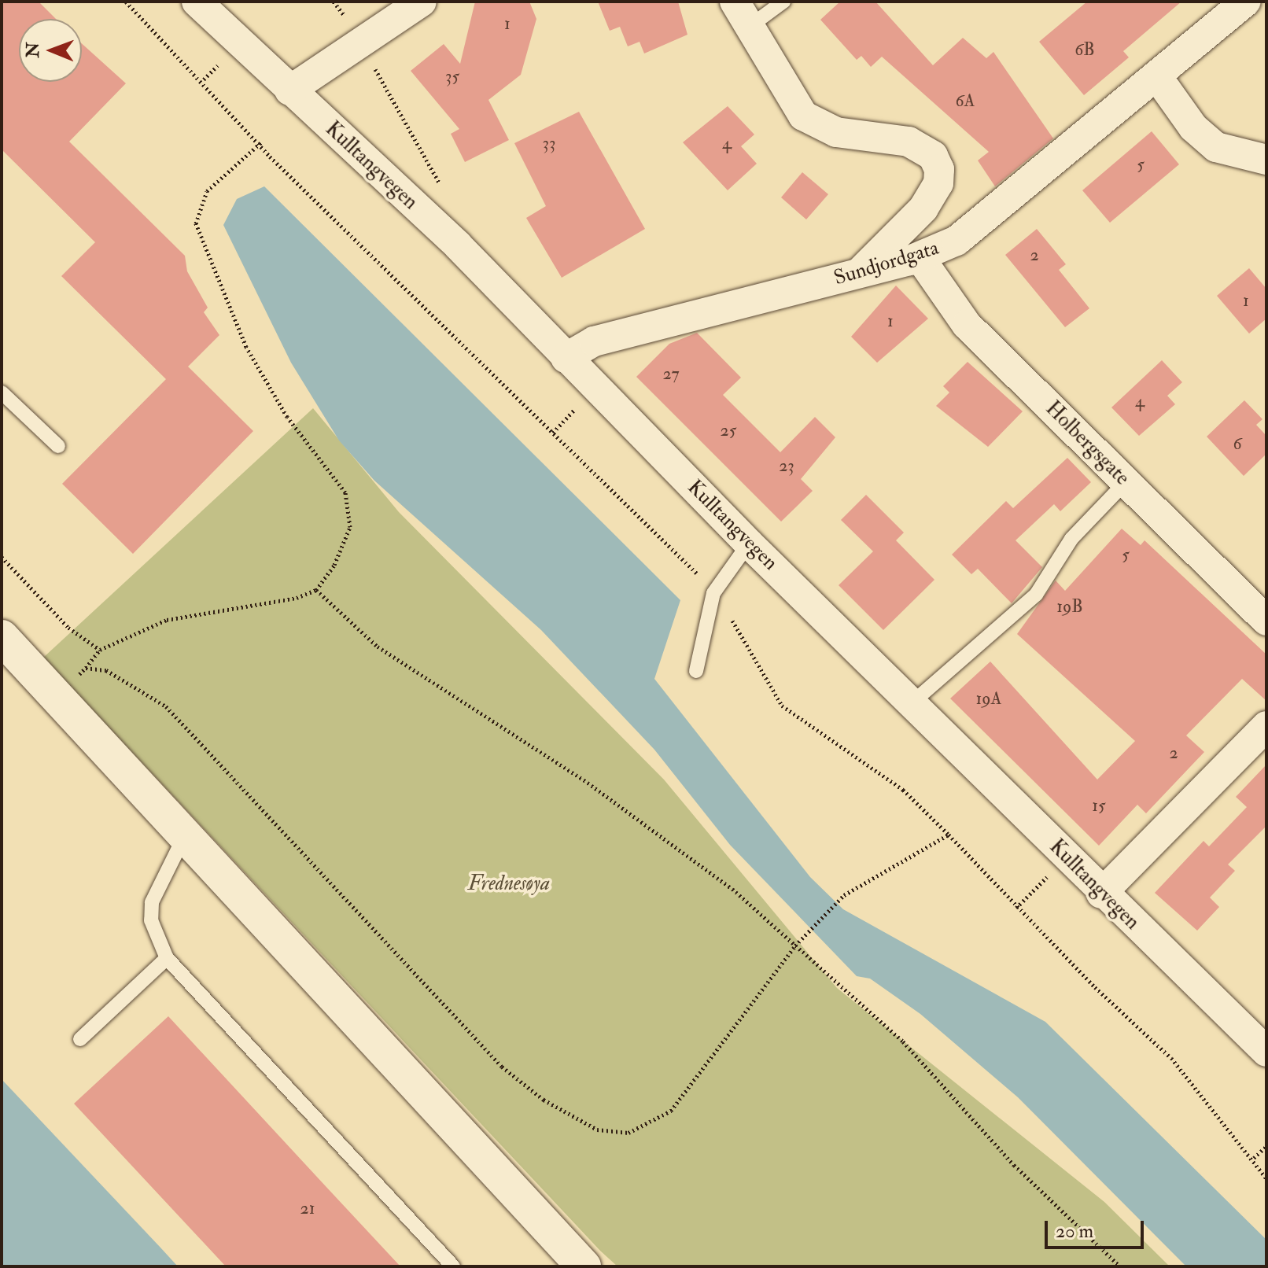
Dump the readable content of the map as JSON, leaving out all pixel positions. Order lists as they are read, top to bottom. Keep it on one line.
{"streets":{"street":["Kulltangvegen","Sundjordgata","Holbergsgate"]},"crossings":[["Kulltangvegen","Sundjordgata"],["Sundjordgata","Holbergsgate"]],"parks":["Frednesøya"],"house_numbers":["1","6B","35","6A","33","4","5","2","1","1","27","4","25","6","23","5","19B","19A","2","15","21"],"scale_bar":"20 m","north":"left"}
